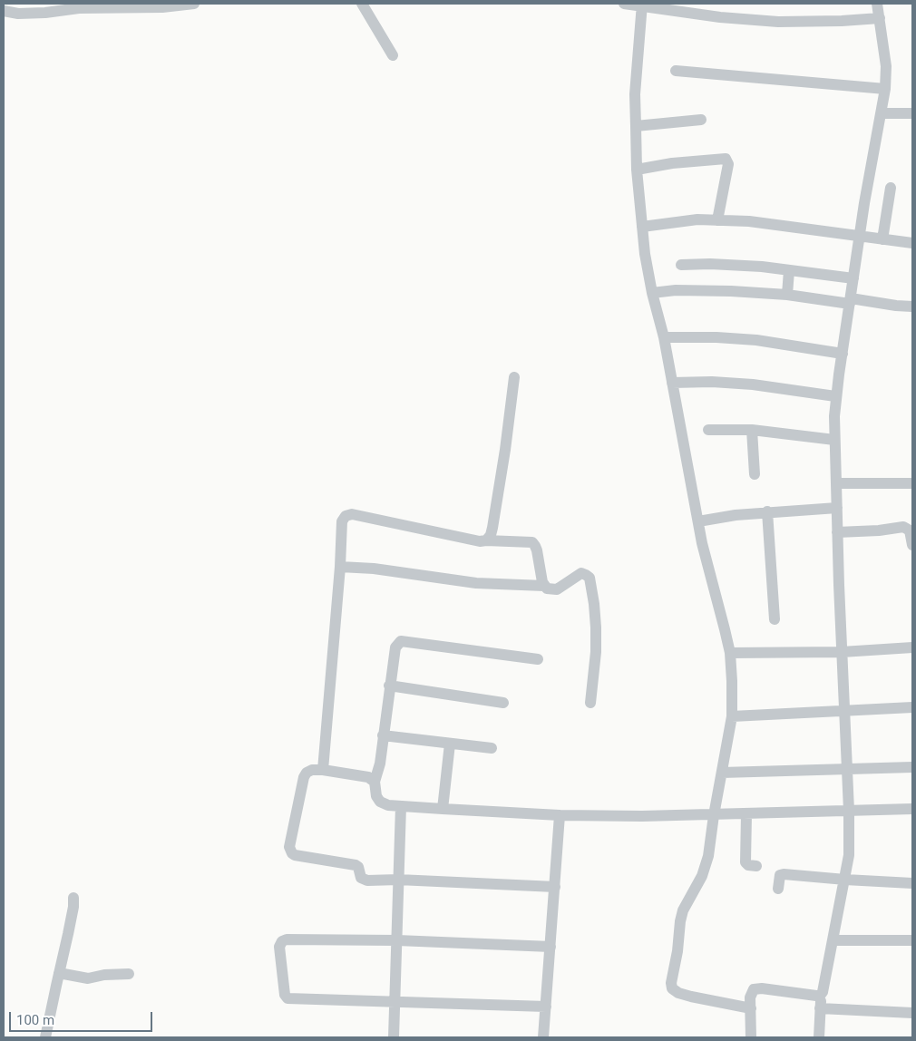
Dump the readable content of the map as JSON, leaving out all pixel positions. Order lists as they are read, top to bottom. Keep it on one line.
{"scale_bar":"100 m"}
